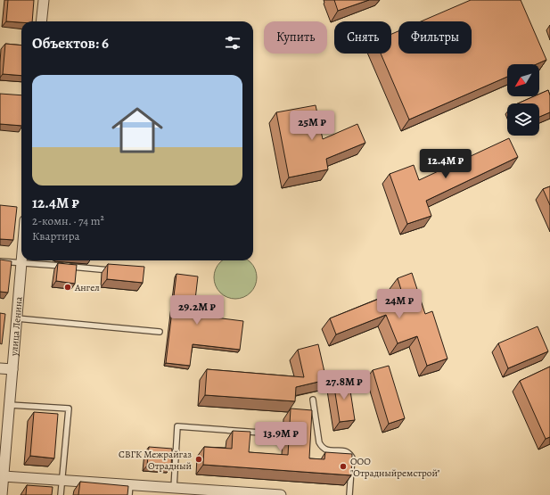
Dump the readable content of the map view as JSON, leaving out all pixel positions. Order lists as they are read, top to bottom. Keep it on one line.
{"streets":{"street":["улица Ленина"]},"places":["Ангел","СВГК Межрайгаз Отрадный","ООО \"Отрадныйремстрой\""],"north":"bottom left","page":{"chip":["Купить","Снять","Фильтры"],"heading":"Объектов: 6","list":[{"name":"12.4M ₽","note":"2-комн. · 74 m² · Квартира"}],"price":["25M ₽","12.4M ₽","24M ₽","29.2M ₽","27.8M ₽","13.9M ₽"]}}
